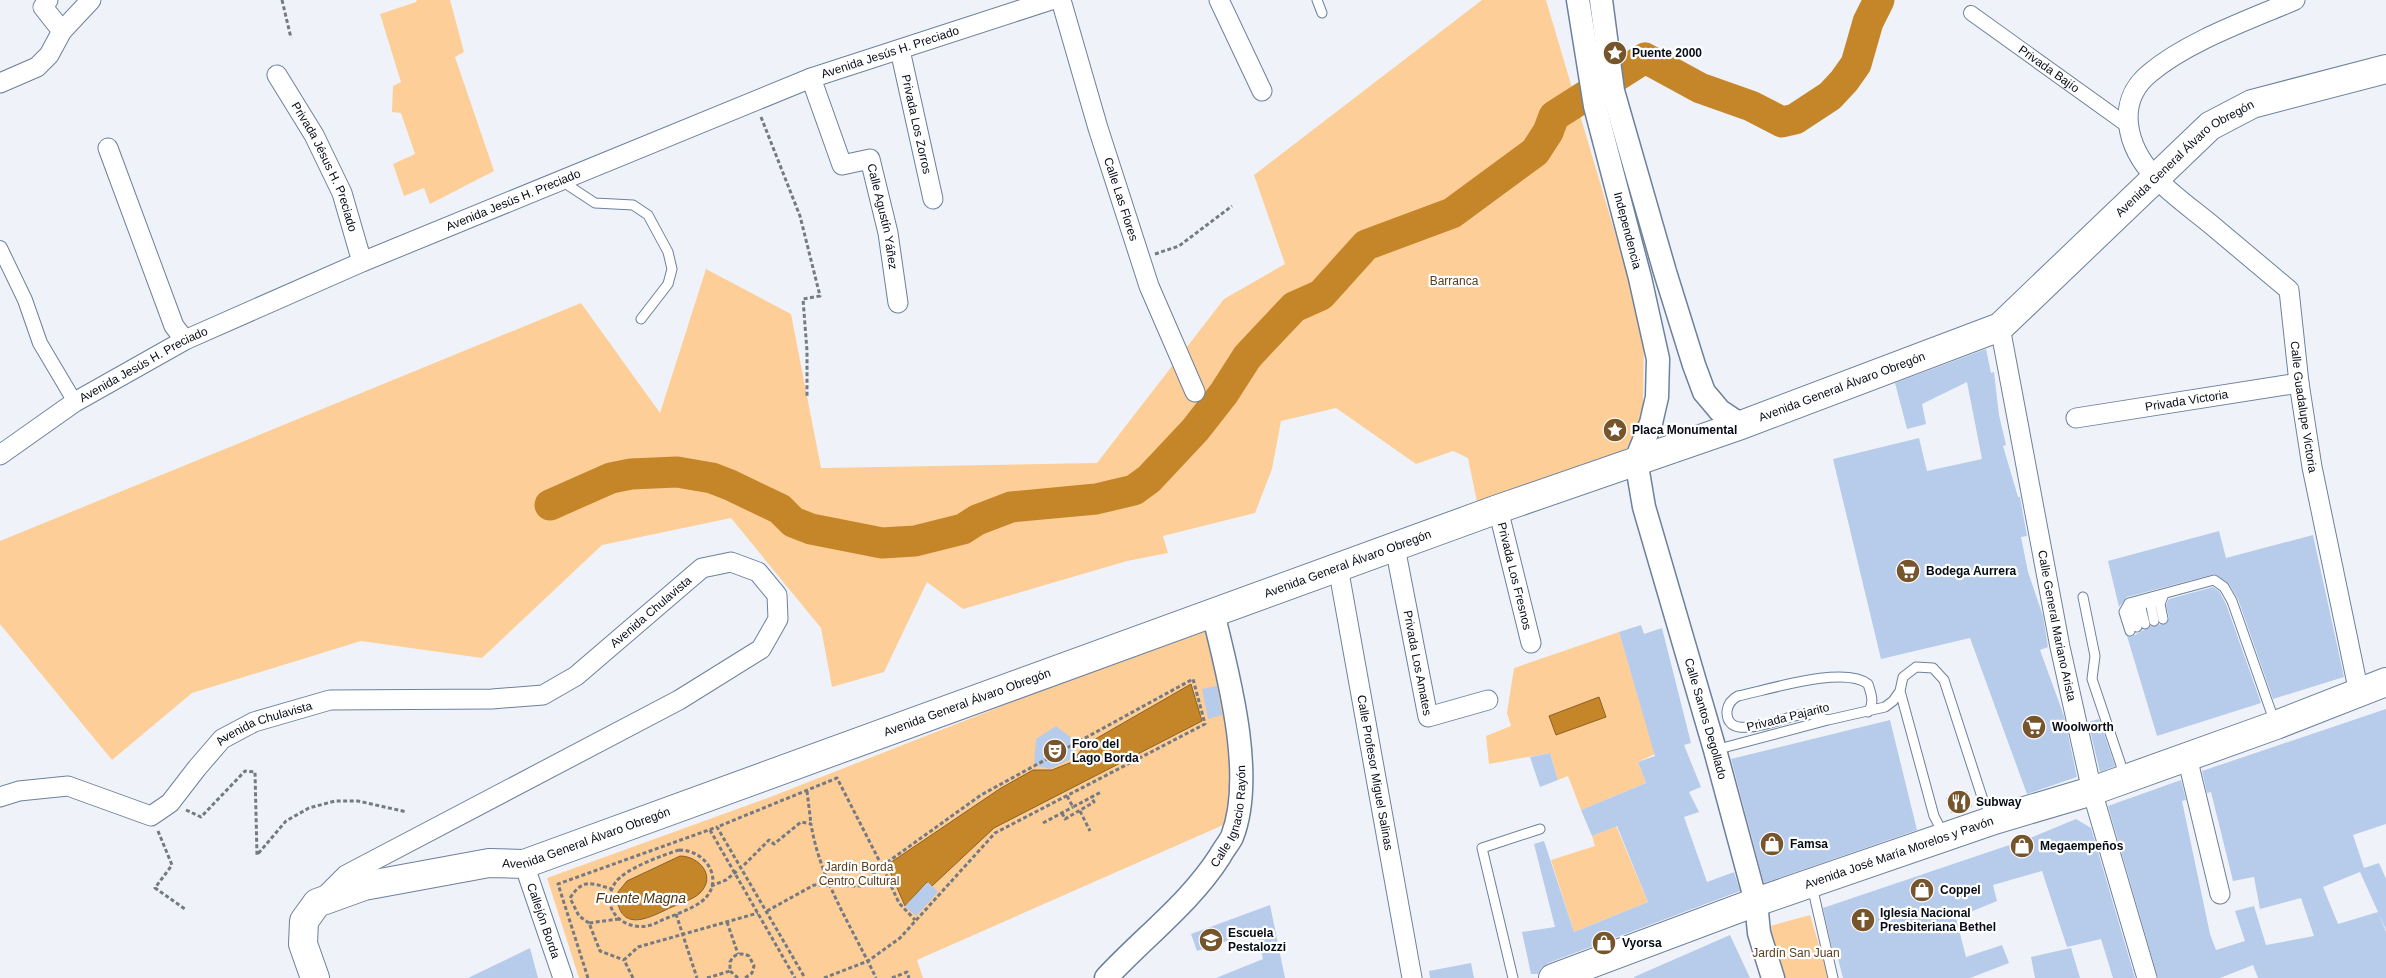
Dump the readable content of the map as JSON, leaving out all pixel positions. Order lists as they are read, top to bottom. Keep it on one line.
{"streets":{"main road":["Avenida General Álvaro Obregón","Avenida José María Morelos y Pavón"],"street":["Avenida Jesús H. Preciado","Privada Bajío","Privada Los Zorros","Privada Jésus H. Preciado","Calle Las Flores","Calle Agustín Yáñez","Independencia","Privada Victoria","Calle Guadalupe Victoria","Privada Los Fresnos","Avenida Chulavista","Calle General Mariano Arista","Privada Los Amates","Calle Santos Degollado","Calle Profesor Miguel Salinas","Calle Ignacio Rayón","Callejón Borda"],"lane":["Privada Pajarito"]},"crossings":[["Avenida Jesús H. Preciado","Privada Los Zorros"],["Avenida Jesús H. Preciado","Privada Jésus H. Preciado"],["Avenida Jesús H. Preciado","Calle Agustín Yáñez"],["Privada Bajío","Calle Guadalupe Victoria"],["Avenida General Álvaro Obregón","Independencia"],["Avenida General Álvaro Obregón","Calle Guadalupe Victoria"],["Avenida General Álvaro Obregón","Privada Los Fresnos"],["Avenida General Álvaro Obregón","Avenida Chulavista"],["Avenida General Álvaro Obregón","Calle General Mariano Arista"],["Avenida General Álvaro Obregón","Privada Los Amates"],["Avenida General Álvaro Obregón","Calle Santos Degollado"],["Avenida General Álvaro Obregón","Calle Profesor Miguel Salinas"],["Avenida General Álvaro Obregón","Calle Ignacio Rayón"],["Avenida General Álvaro Obregón","Callejón Borda"],["Independencia","Calle Santos Degollado"],["Privada Victoria","Calle Guadalupe Victoria"],["Calle Guadalupe Victoria","Avenida José María Morelos y Pavón"],["Calle General Mariano Arista","Avenida José María Morelos y Pavón"],["Privada Pajarito","Calle Santos Degollado"],["Privada Pajarito","Avenida José María Morelos y Pavón"],["Calle Santos Degollado","Avenida José María Morelos y Pavón"]],"water":["Fuente Magna"],"parks":["Barranca","Jardín Borda Centro Cultural","Jardín San Juan"],"places":{"place":["Puente 2000","Placa Monumental"],"supermarket":["Bodega Aurrera","Woolworth"],"theatre":["Foro del Lago Borda"],"restaurant":["Subway"],"shop":["Famsa","Megaempeños","Coppel","Vyorsa"],"church":["Iglesia Nacional Presbiteriana Bethel"],"school or university":["Escuela Pestalozzi"]}}
